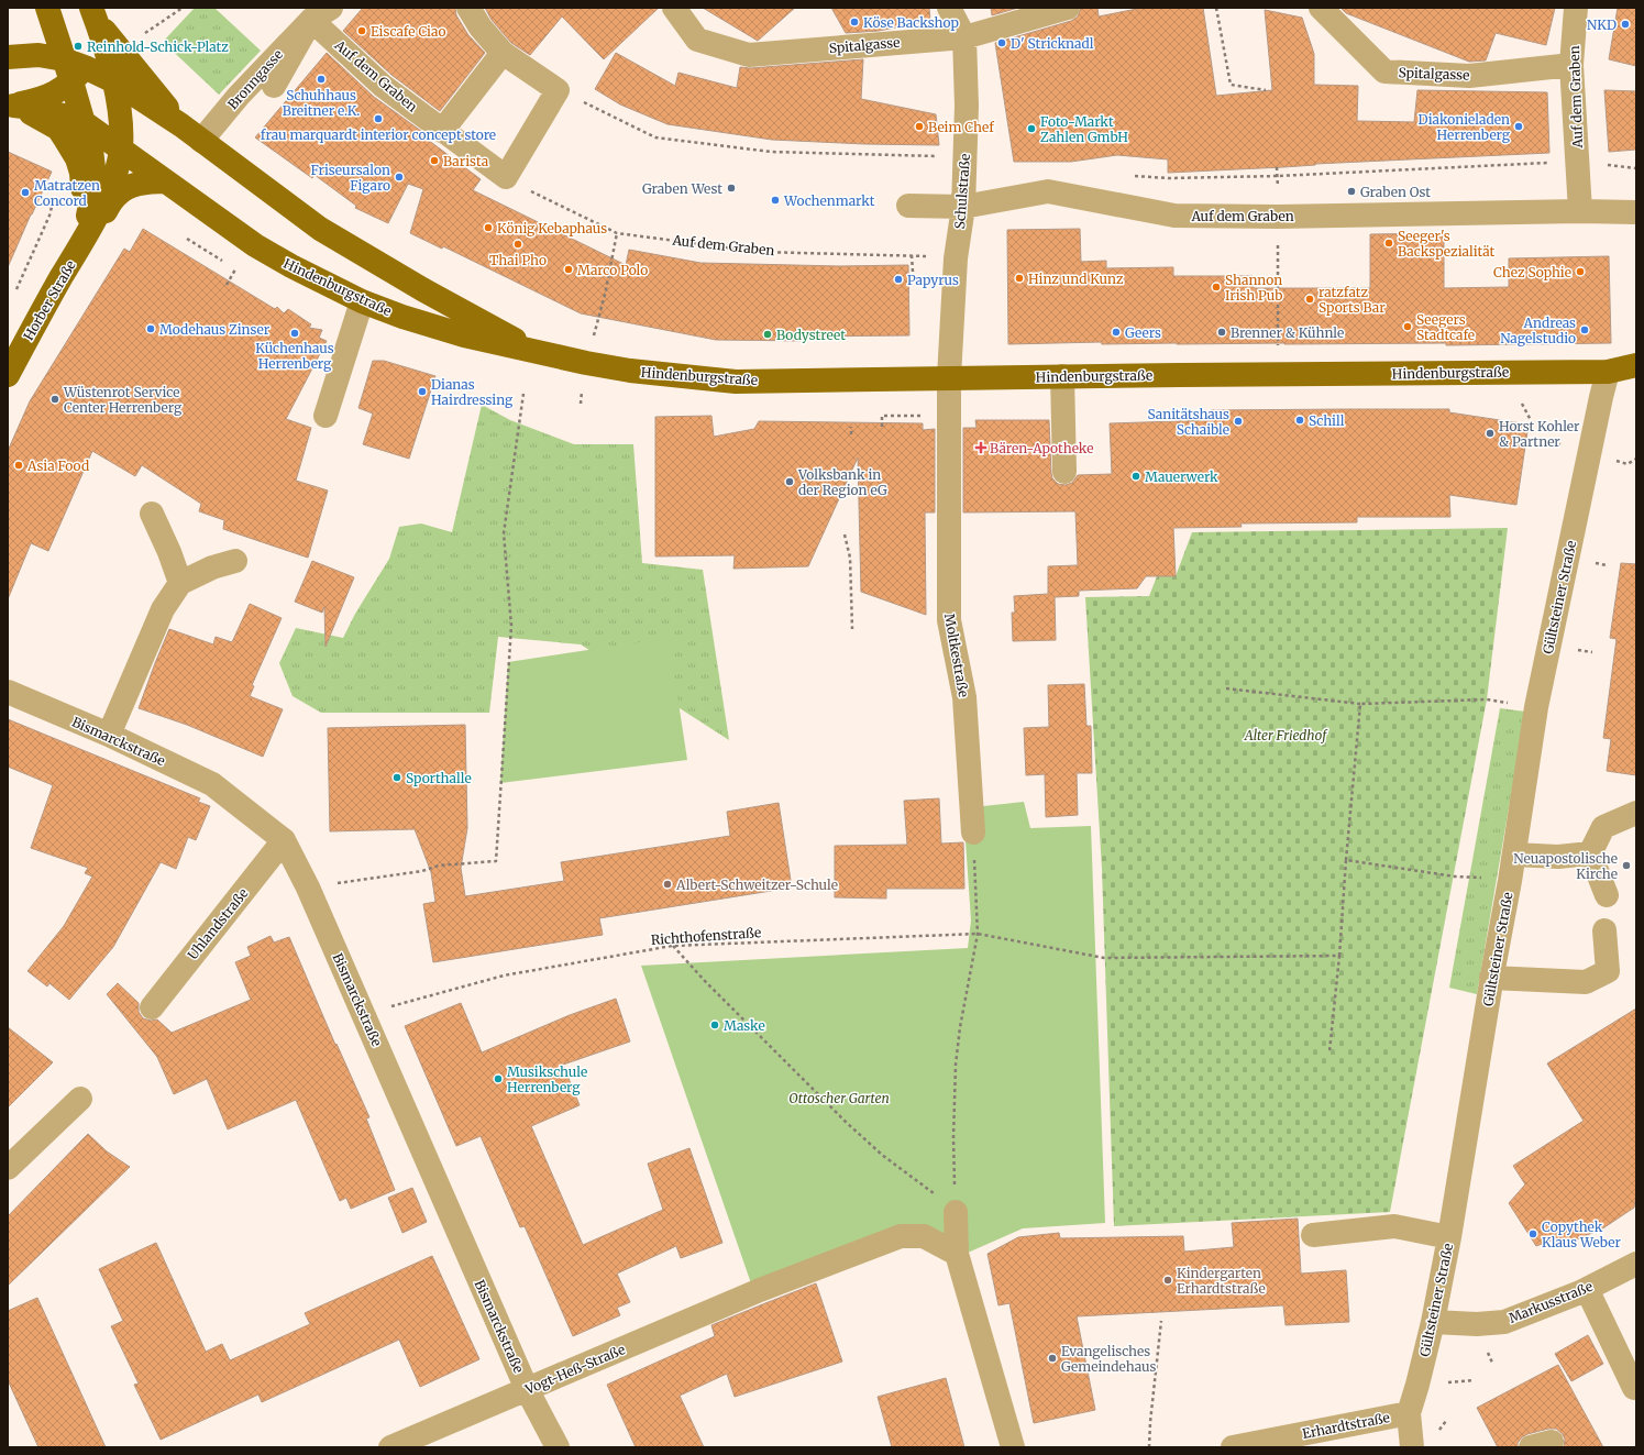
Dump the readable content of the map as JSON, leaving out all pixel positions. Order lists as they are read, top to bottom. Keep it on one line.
{"streets":{"main road":["Hindenburgstraße","Horber Straße"],"street":["Spitalgasse","Auf dem Graben","Bronngasse","Schulstraße","Gültsteiner Straße","Moltkestraße","Bismarckstraße","Uhlandstraße","Markusstraße","Vogt-Heß-Straße","Erhardtstraße"],"path":["Richthofenstraße"]},"crossings":[["Spitalgasse","Auf dem Graben"],["Spitalgasse","Schulstraße"],["Auf dem Graben","Bronngasse"],["Auf dem Graben","Schulstraße"],["Bronngasse","Hindenburgstraße"],["Schulstraße","Hindenburgstraße"],["Schulstraße","Moltkestraße"],["Hindenburgstraße","Gültsteiner Straße"],["Hindenburgstraße","Moltkestraße"],["Gültsteiner Straße","Markusstraße"],["Gültsteiner Straße","Erhardtstraße"],["Bismarckstraße","Uhlandstraße"],["Bismarckstraße","Richthofenstraße"],["Bismarckstraße","Vogt-Heß-Straße"]],"parks":["Alter Friedhof","Ottoscher Garten"],"places":{"other":["Köse Backshop","NKD","Eiscafe Ciao","D' Stricknadl","Reinhold-Schick-Platz","Schuhhaus Breitner e.K.","frau marquardt interior concept store","Beim Chef","Diakonieladen Herrenberg","Foto-Markt Zahlen GmbH","Barista","Friseursalon Figaro","Graben West","Graben Ost","Matratzen Concord","Wochenmarkt","König Kebaphaus","Seeger's Backspezialität","Thai Pho","Marco Polo","Chez Sophie","Hinz und Kunz","Papyrus","Shannon Irish Pub","ratzfatz Sports Bar","Seegers Stadtcafe","Modehaus Zinser","Andreas Nagelstudio","Geers","Brenner & Kühnle","Küchenhaus Herrenberg","Bodystreet","Dianas Hairdressing","Wüstenrot Service Center Herrenberg","Schill","Sanitätshaus Schaible","Horst Kohler & Partner","Asia Food","Mauerwerk","Volksbank in der Region eG","Sporthalle","Neuapostolische Kirche","Albert-Schweitzer-Schule","Maske","Musikschule Herrenberg","Copythek Klaus Weber","Kindergarten Erhardtstraße","Evangelisches Gemeindehaus"],"health":["Bären-Apotheke"]}}
